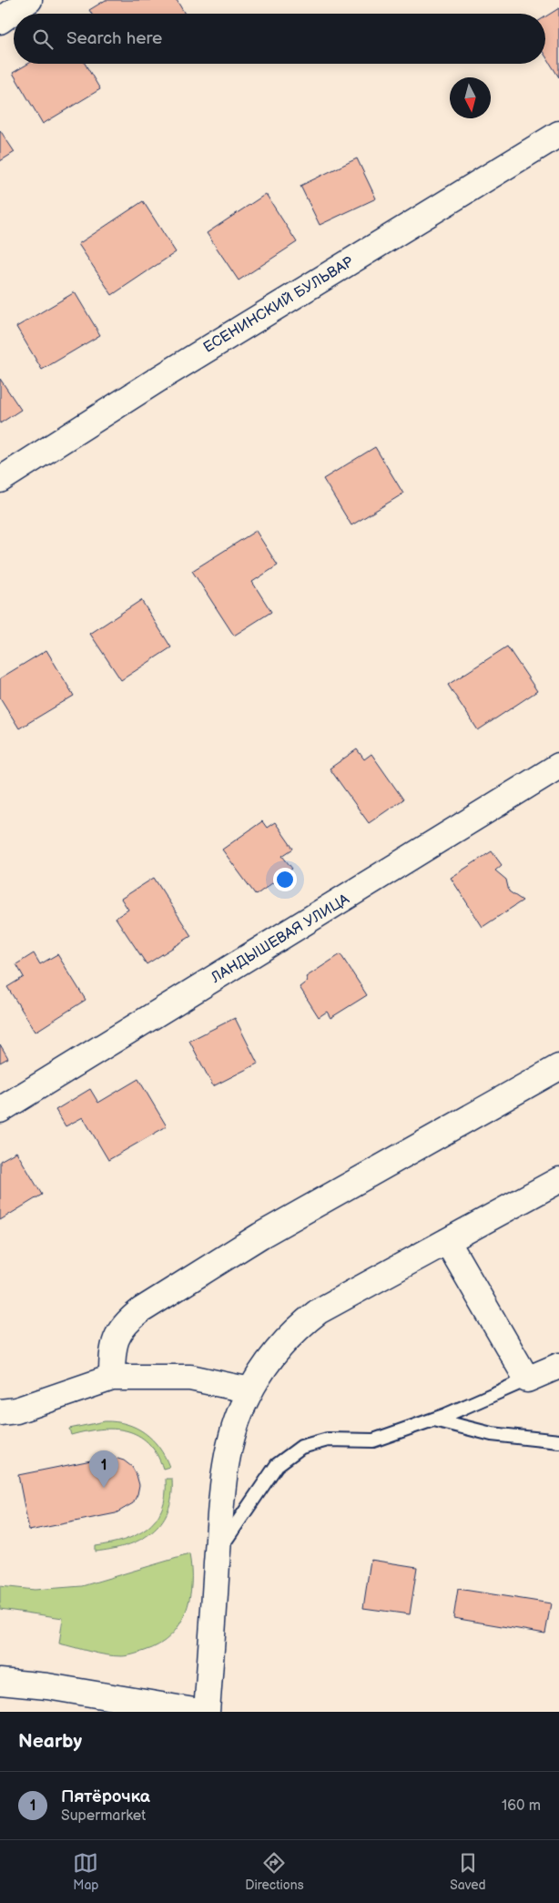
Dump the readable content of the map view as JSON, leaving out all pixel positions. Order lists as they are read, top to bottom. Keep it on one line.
{"streets":{"street":["ЕСЕНИНСКИЙ БУЛЬВАР","ЛАНДЫШЕВАЯ УЛИЦА"]},"north":"bottom","page":{"search":"Search here","pins":"1","heading":"Nearby","list":[{"mark":"1","name":"Пятёрочка","note":"Supermarket","value":"160 m"}],"nav":["Map","Directions","Saved"]}}
